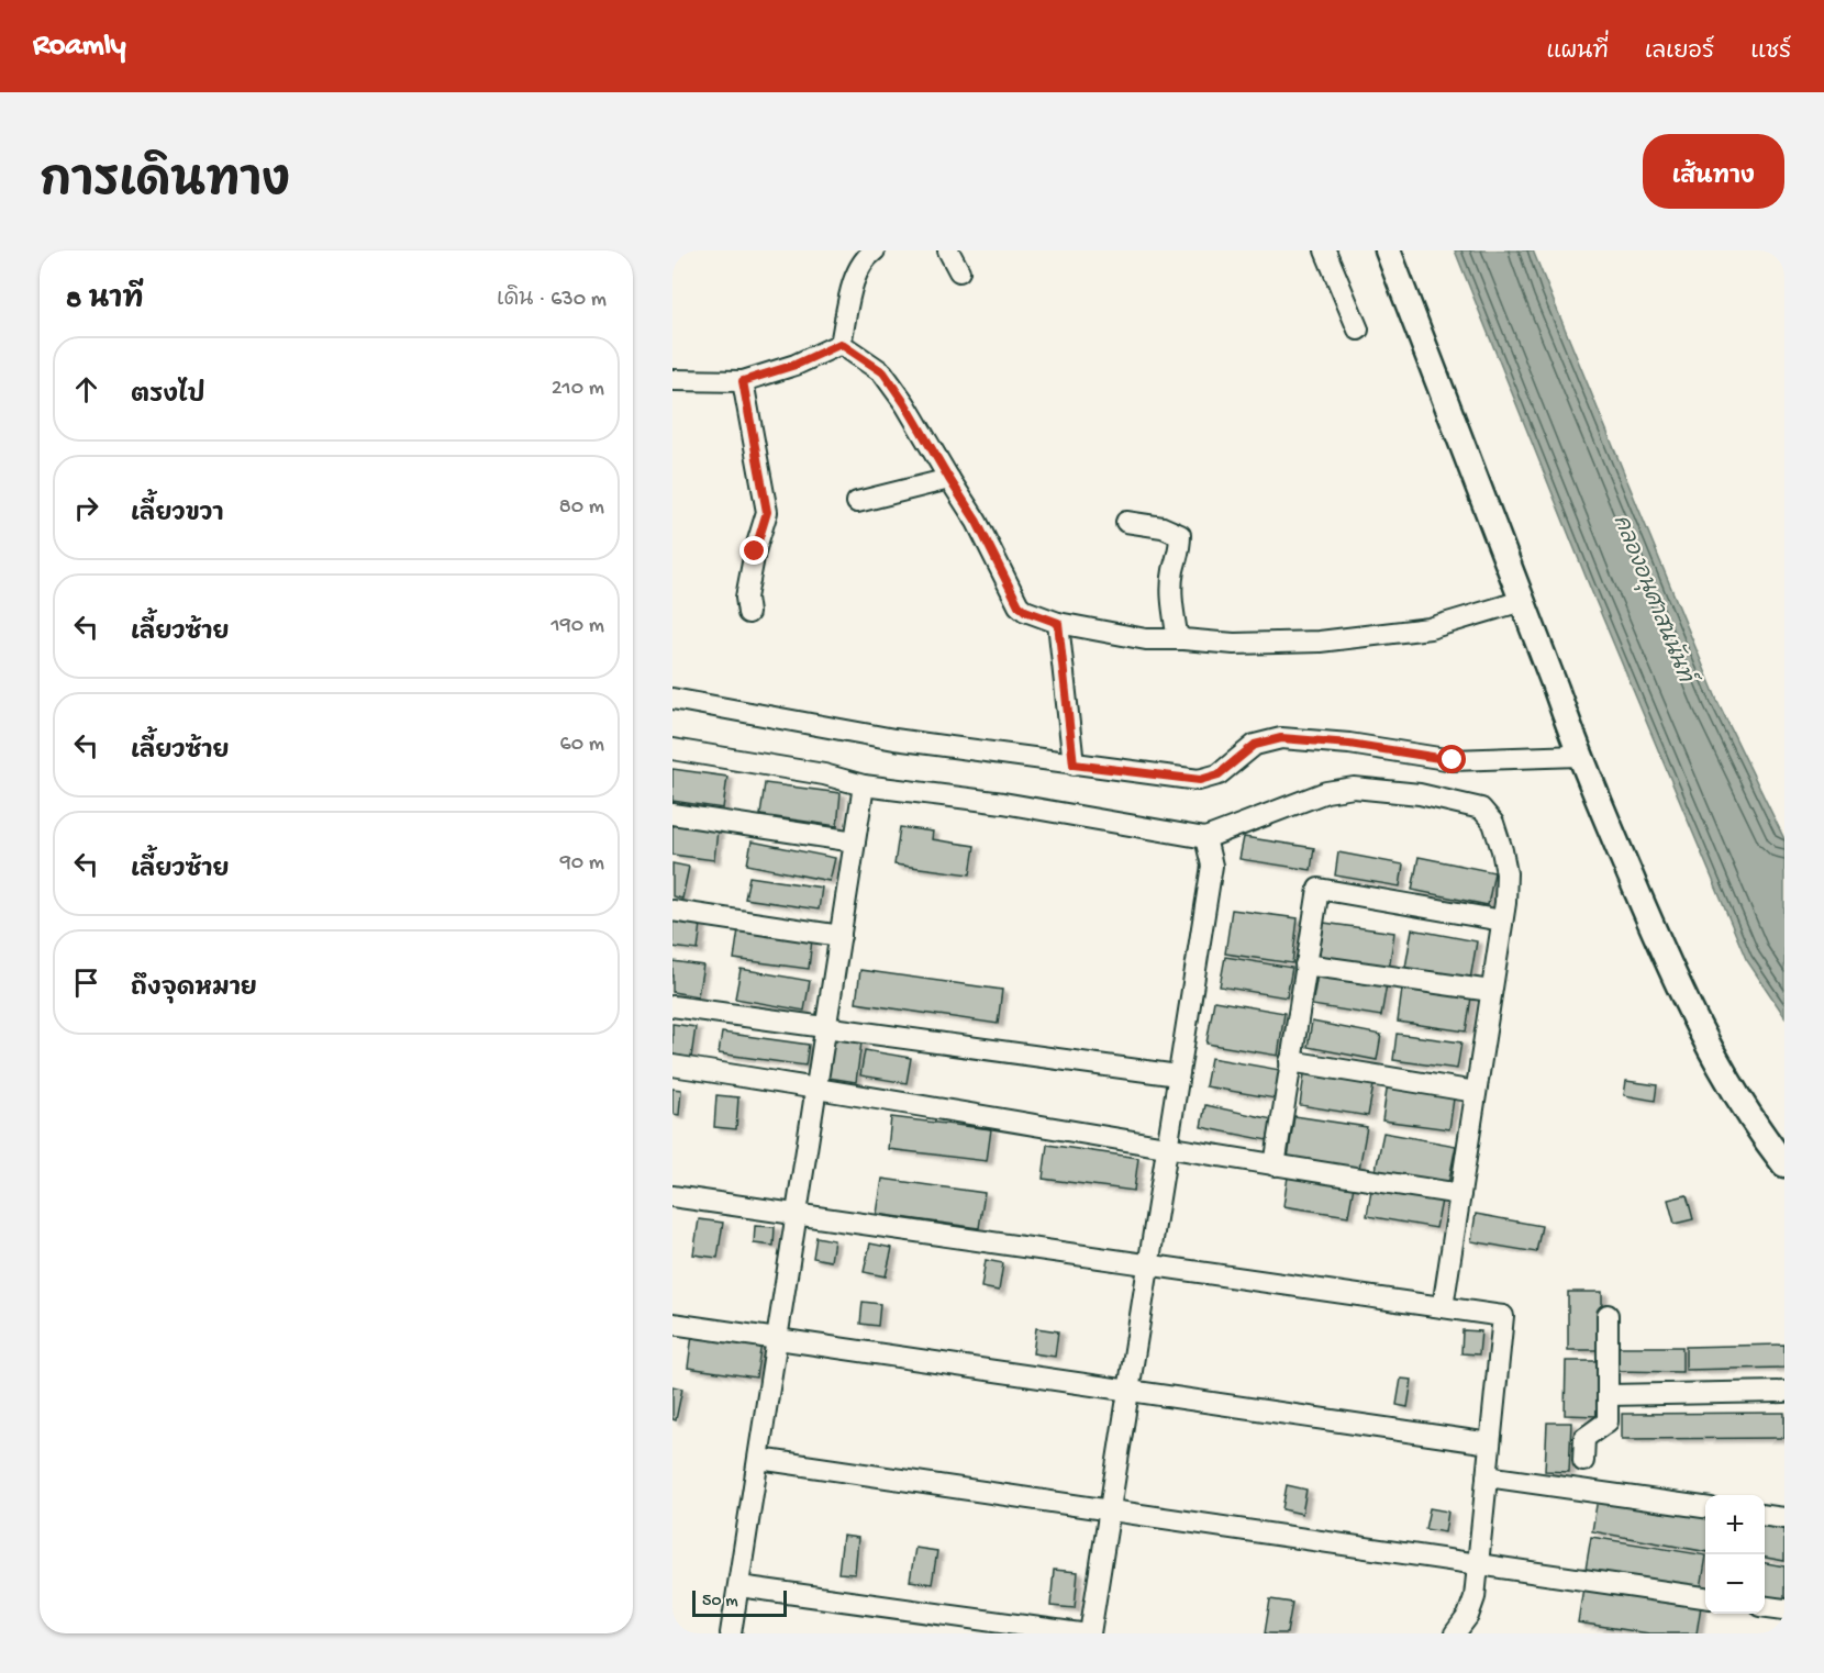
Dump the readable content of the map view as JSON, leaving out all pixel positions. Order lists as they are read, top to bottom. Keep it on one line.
{"water":["คลองอนุศาสนนันท์"],"scale_bar":"50 m","page":{"header":"Roamly","nav":["แผนที่","เลเยอร์","แชร์"],"title":"การเดินทาง","buttons":"เส้นทาง","heading":["8 นาที","เดิน · 630 m"],"list":[["ตรงไป","210 m"],["เลี้ยวขวา","80 m"],["เลี้ยวซ้าย","190 m"],["เลี้ยวซ้าย","60 m"],["เลี้ยวซ้าย","90 m"],"ถึงจุดหมาย"],"map_buttons":["+","−"],"scale":"50 m"}}
